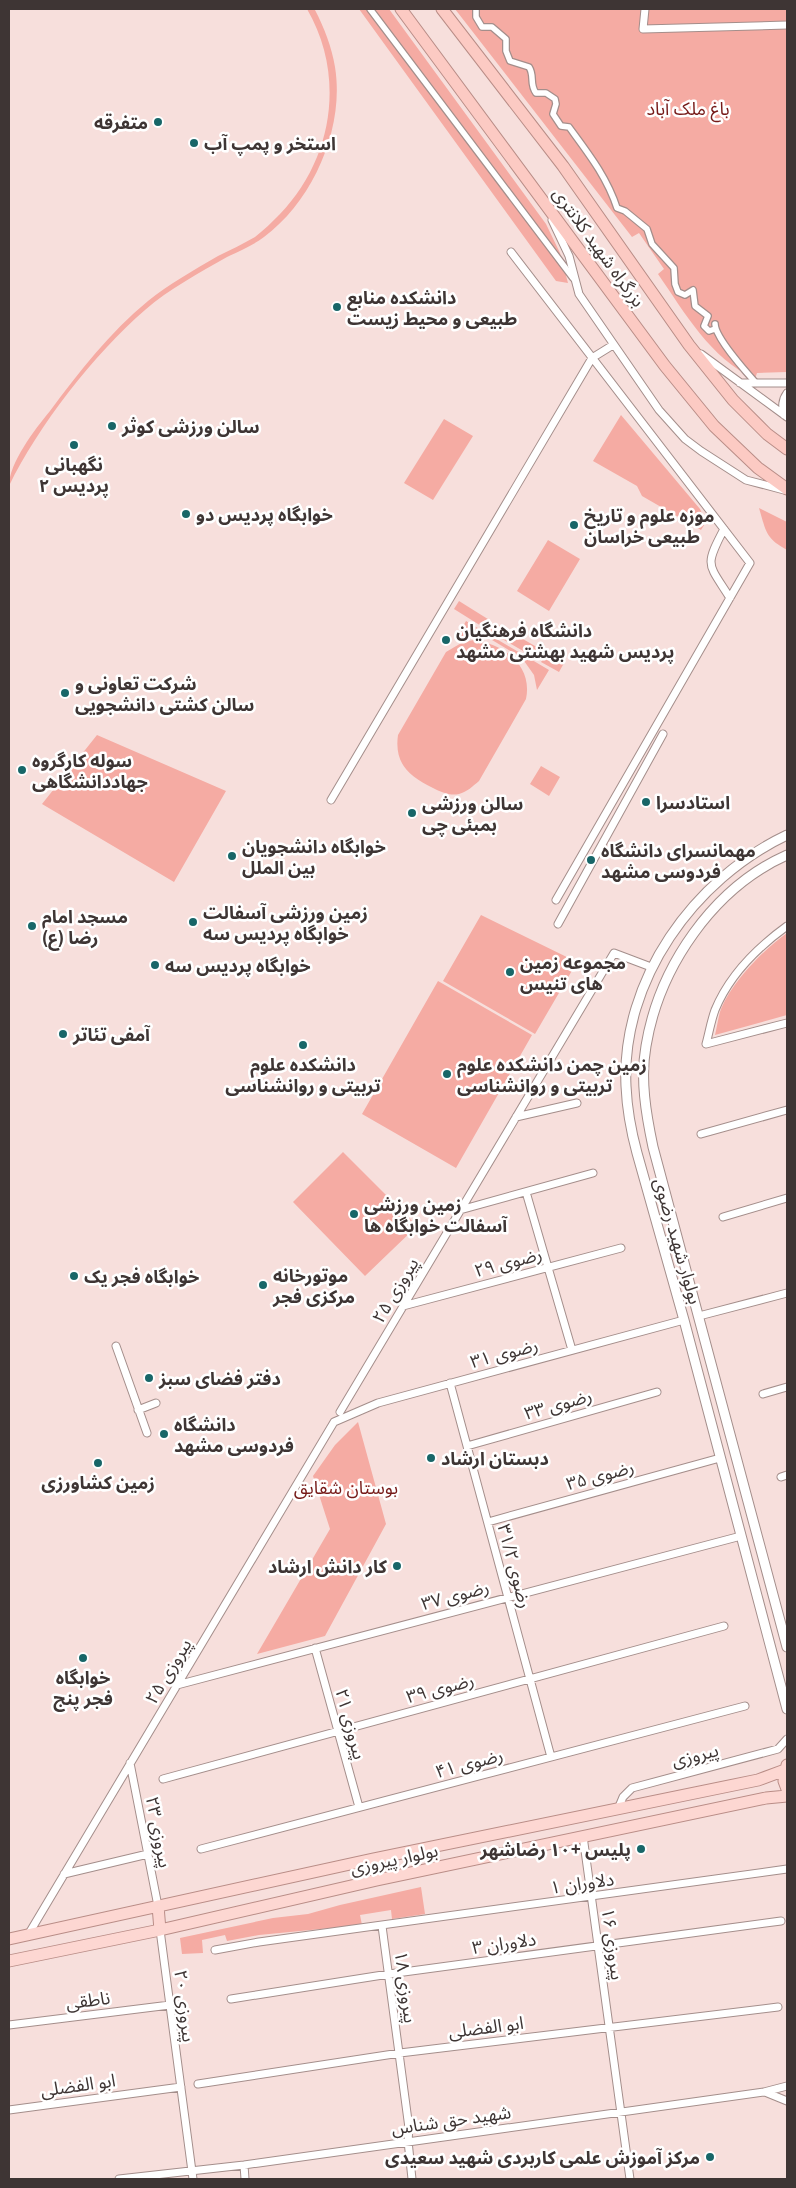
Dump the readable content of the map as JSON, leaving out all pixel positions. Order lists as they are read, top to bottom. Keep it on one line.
{"streets":{"highway":["بزرگراه شهید کلانتری"],"main road":["بولوار پیروزی"],"street":["بولوار شهید رضوی","رضوی ۲۹","پیروزی ۲۵","رضوی ۳۱","رضوی ۳۳","رضوی ۳۵","رضوی ۳۱/۲","رضوی ۳۷","رضوی ۳۹","پیروزی ۲۱","پیروزی","رضوی ۴۱","پیروزی ۲۳","دلاوران ۱","دلاوران ۳","پیروزی ۱۶","پیروزی ۱۸","ناطقی","پیروزی ۲۰","ابو الفضلی","شهید حق شناس"]},"crossings":[["بولوار شهید رضوی","پیروزی ۲۵"],["بولوار شهید رضوی","رضوی ۳۱"],["بولوار شهید رضوی","رضوی ۳۵"],["بولوار شهید رضوی","رضوی ۳۷"],["رضوی ۲۹","پیروزی ۲۵"],["پیروزی ۲۵","رضوی ۳۱"],["پیروزی ۲۵","رضوی ۳۷"],["پیروزی ۲۵","پیروزی ۲۳"],["پیروزی ۲۵","بولوار پیروزی"],["رضوی ۳۱","رضوی ۳۱/۲"],["رضوی ۳۳","رضوی ۳۱/۲"],["رضوی ۳۵","رضوی ۳۱/۲"],["رضوی ۳۱/۲","رضوی ۳۷"],["رضوی ۳۱/۲","رضوی ۳۹"],["رضوی ۳۱/۲","رضوی ۴۱"],["رضوی ۳۷","پیروزی ۲۱"],["رضوی ۳۹","پیروزی ۲۱"],["پیروزی ۲۱","رضوی ۴۱"],["پیروزی","بولوار پیروزی"],["پیروزی ۲۳","بولوار پیروزی"],["بولوار پیروزی","پیروزی ۱۶"],["بولوار پیروزی","پیروزی ۲۰"],["دلاوران ۱","پیروزی ۱۶"],["دلاوران ۱","پیروزی ۱۸"],["دلاوران ۳","پیروزی ۱۶"],["دلاوران ۳","پیروزی ۱۸"],["پیروزی ۱۶","ابو الفضلی"],["پیروزی ۱۶","شهید حق شناس"],["پیروزی ۱۸","ابو الفضلی"],["پیروزی ۱۸","شهید حق شناس"],["ناطقی","پیروزی ۲۰"],["پیروزی ۲۰","ابو الفضلی"],["پیروزی ۲۰","شهید حق شناس"]],"parks":["باغ ملک آباد","بوستان شقایق"],"places":["متفرقه","استخر و پمپ آب","دانشکده منابع طبیعی و محیط زیست","سالن ورزشی کوثر","نگهبانی پردیس ۲","خوابگاه پردیس دو","موزه علوم و تاریخ طبیعی خراسان","دانشگاه فرهنگیان پردیس شهید بهشتی مشهد","شرکت تعاونی و سالن کشتی دانشجویی","سوله کارگروه جهاددانشگاهی","استادسرا","سالن ورزشی بمبئی چی","خوابگاه دانشجویان بین الملل","مهمانسرای دانشگاه فردوسی مشهد","زمین ورزشی آسفالت خوابگاه پردیس سه","مسجد امام رضا (ع)","خوابگاه پردیس سه","مجموعه زمین های تنیس","آمفی تئاتر","دانشکده علوم تربیتی و روانشناسی","زمین چمن دانشکده علوم تربیتی و روانشناسی","زمین ورزشی آسفالت خوابگاه ها","خوابگاه فجر یک","موتورخانه مرکزی فجر","دفتر فضای سبز","دانشگاه فردوسی مشهد","دبستان ارشاد","زمین کشاورزی","کار دانش ارشاد","خوابگاه فجر پنج","پلیس +۱۰ رضاشهر","مرکز آموزش علمی کاربردی شهید سعیدی"]}
